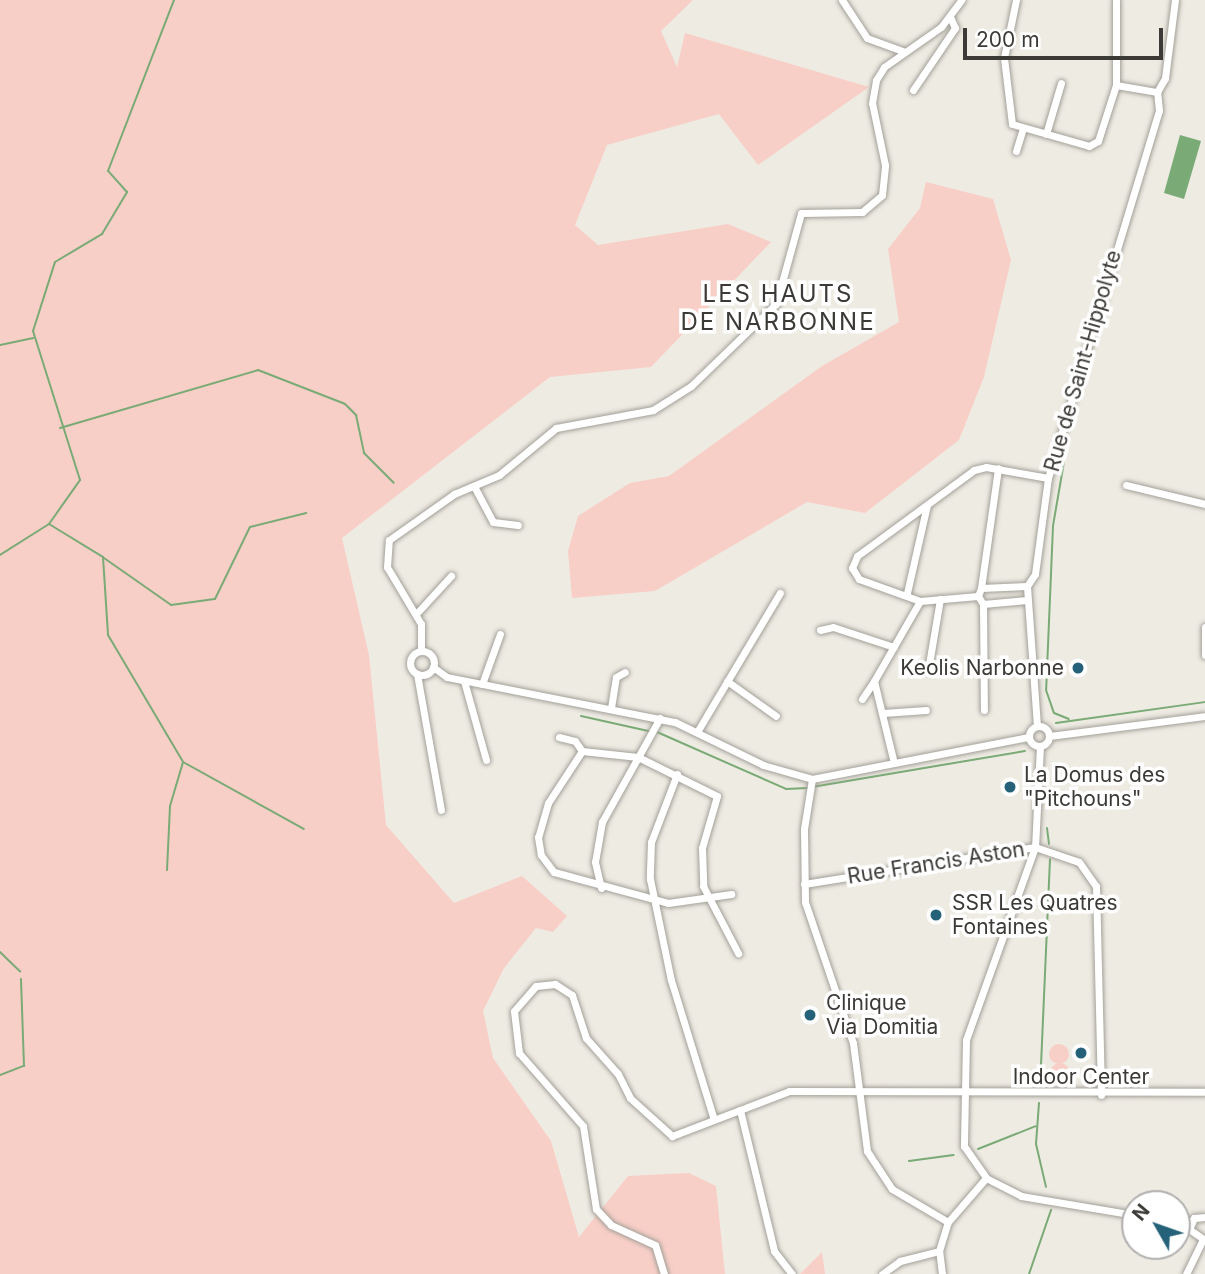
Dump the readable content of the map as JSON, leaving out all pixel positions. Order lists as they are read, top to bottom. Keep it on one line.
{"streets":{"street":["Rue de Saint-Hippolyte","Rue Francis Aston"]},"districts":["LES HAUTS DE NARBONNE"],"places":["Keolis Narbonne","La Domus des \"Pitchouns\"","SSR Les Quatres Fontaines","Clinique Via Domitia","Indoor Center"],"scale_bar":"200 m","north":"top left"}
